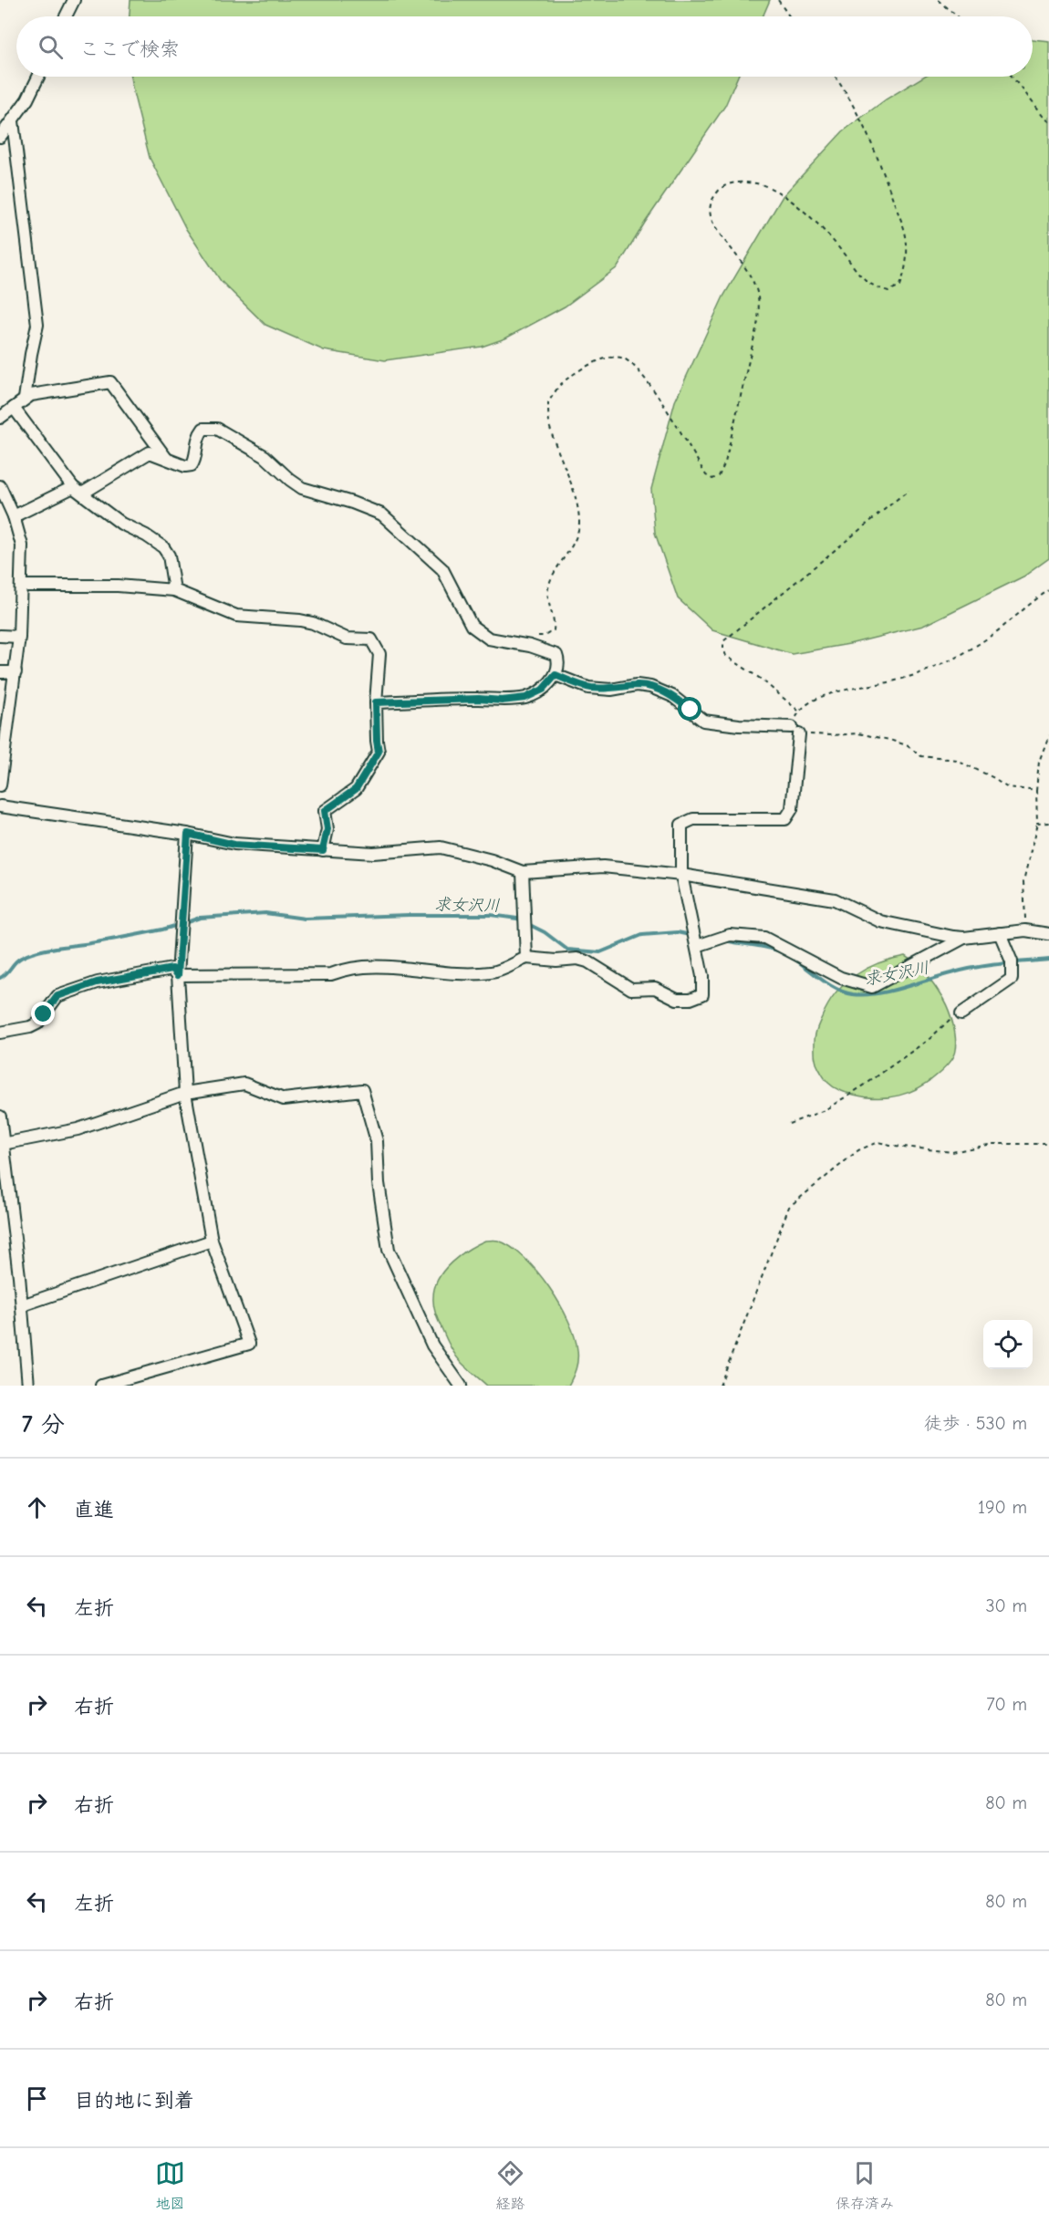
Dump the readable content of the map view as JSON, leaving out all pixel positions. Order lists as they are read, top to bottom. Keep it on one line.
{"water":["求女沢川"],"page":{"search":"ここで検索","heading":["7 分","徒歩 · 530 m"],"list":[["直進","190 m"],["左折","30 m"],["右折","70 m"],["右折","80 m"],["左折","80 m"],["右折","80 m"],"目的地に到着"],"nav":["地図","経路","保存済み"]}}
